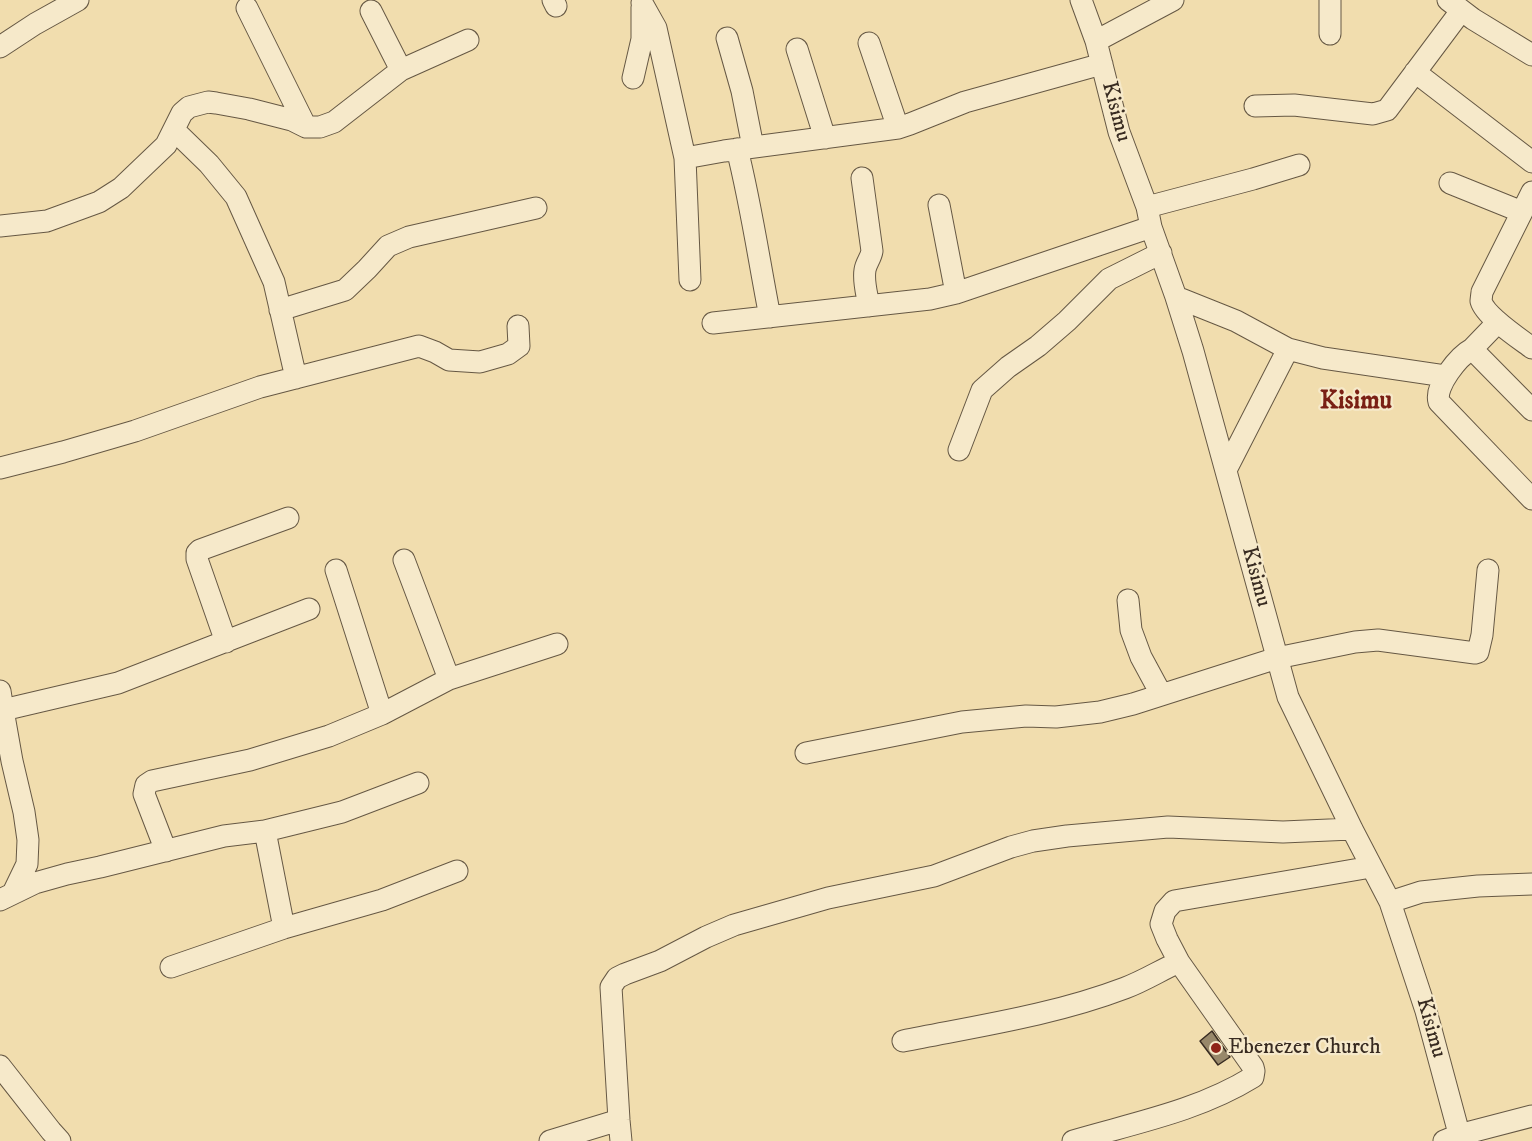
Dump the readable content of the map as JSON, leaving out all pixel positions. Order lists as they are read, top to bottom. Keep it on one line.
{"streets":{"street":["Kisimu"]},"districts":["Kisimu"],"places":["Ebenezer Church"]}
